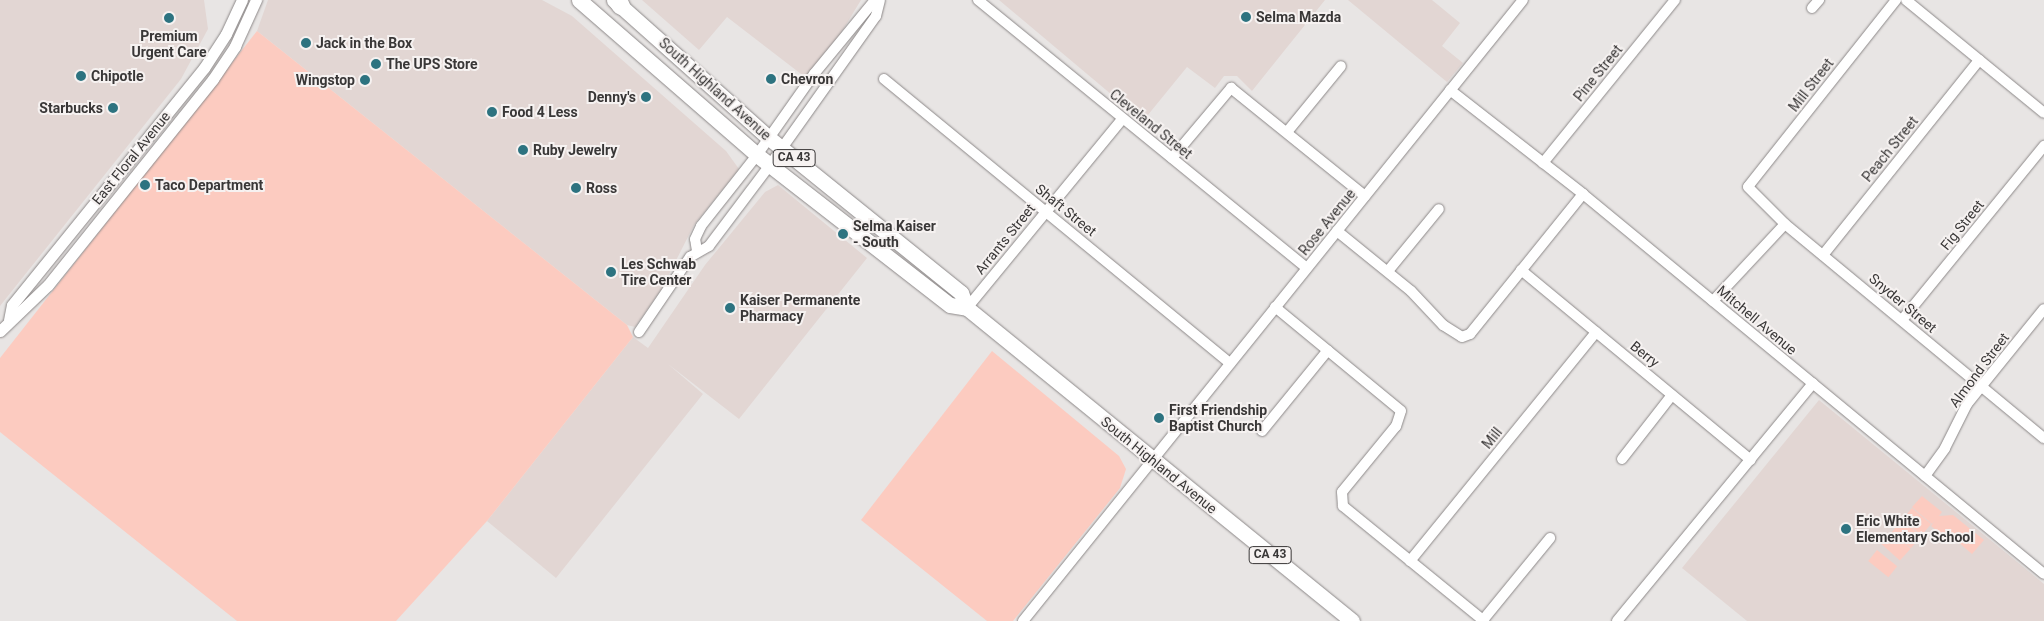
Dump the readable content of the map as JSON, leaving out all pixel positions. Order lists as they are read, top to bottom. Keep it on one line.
{"streets":{"main road":["South Highland Avenue","CA 43"],"street":["Pine Street","Mill Street","Cleveland Street","Peach Street","East Floral Avenue","Shaft Street","Rose Avenue","Fig Street","Arrants Street","Snyder Street","Mitchell Avenue","Berry","Almond Street","Mill"]},"crossings":[["Pine Street","Mitchell Avenue"],["Mill Street","Snyder Street"],["South Highland Avenue","Rose Avenue"],["South Highland Avenue","Arrants Street"],["Cleveland Street","Rose Avenue"],["Cleveland Street","Arrants Street"],["Peach Street","Snyder Street"],["Shaft Street","Rose Avenue"],["Shaft Street","Arrants Street"],["Rose Avenue","Mitchell Avenue"],["Fig Street","Snyder Street"],["Snyder Street","Almond Street"],["Mitchell Avenue","Almond Street"],["Berry","Mill"]],"places":["Selma Mazda","Premium Urgent Care","Jack in the Box","The UPS Store","Chipotle","Chevron","Wingstop","Denny's","Starbucks","Food 4 Less","Ruby Jewelry","Taco Department","Ross","Selma Kaiser - South","Les Schwab Tire Center","Kaiser Permanente Pharmacy","First Friendship Baptist Church","Eric White Elementary School"]}
